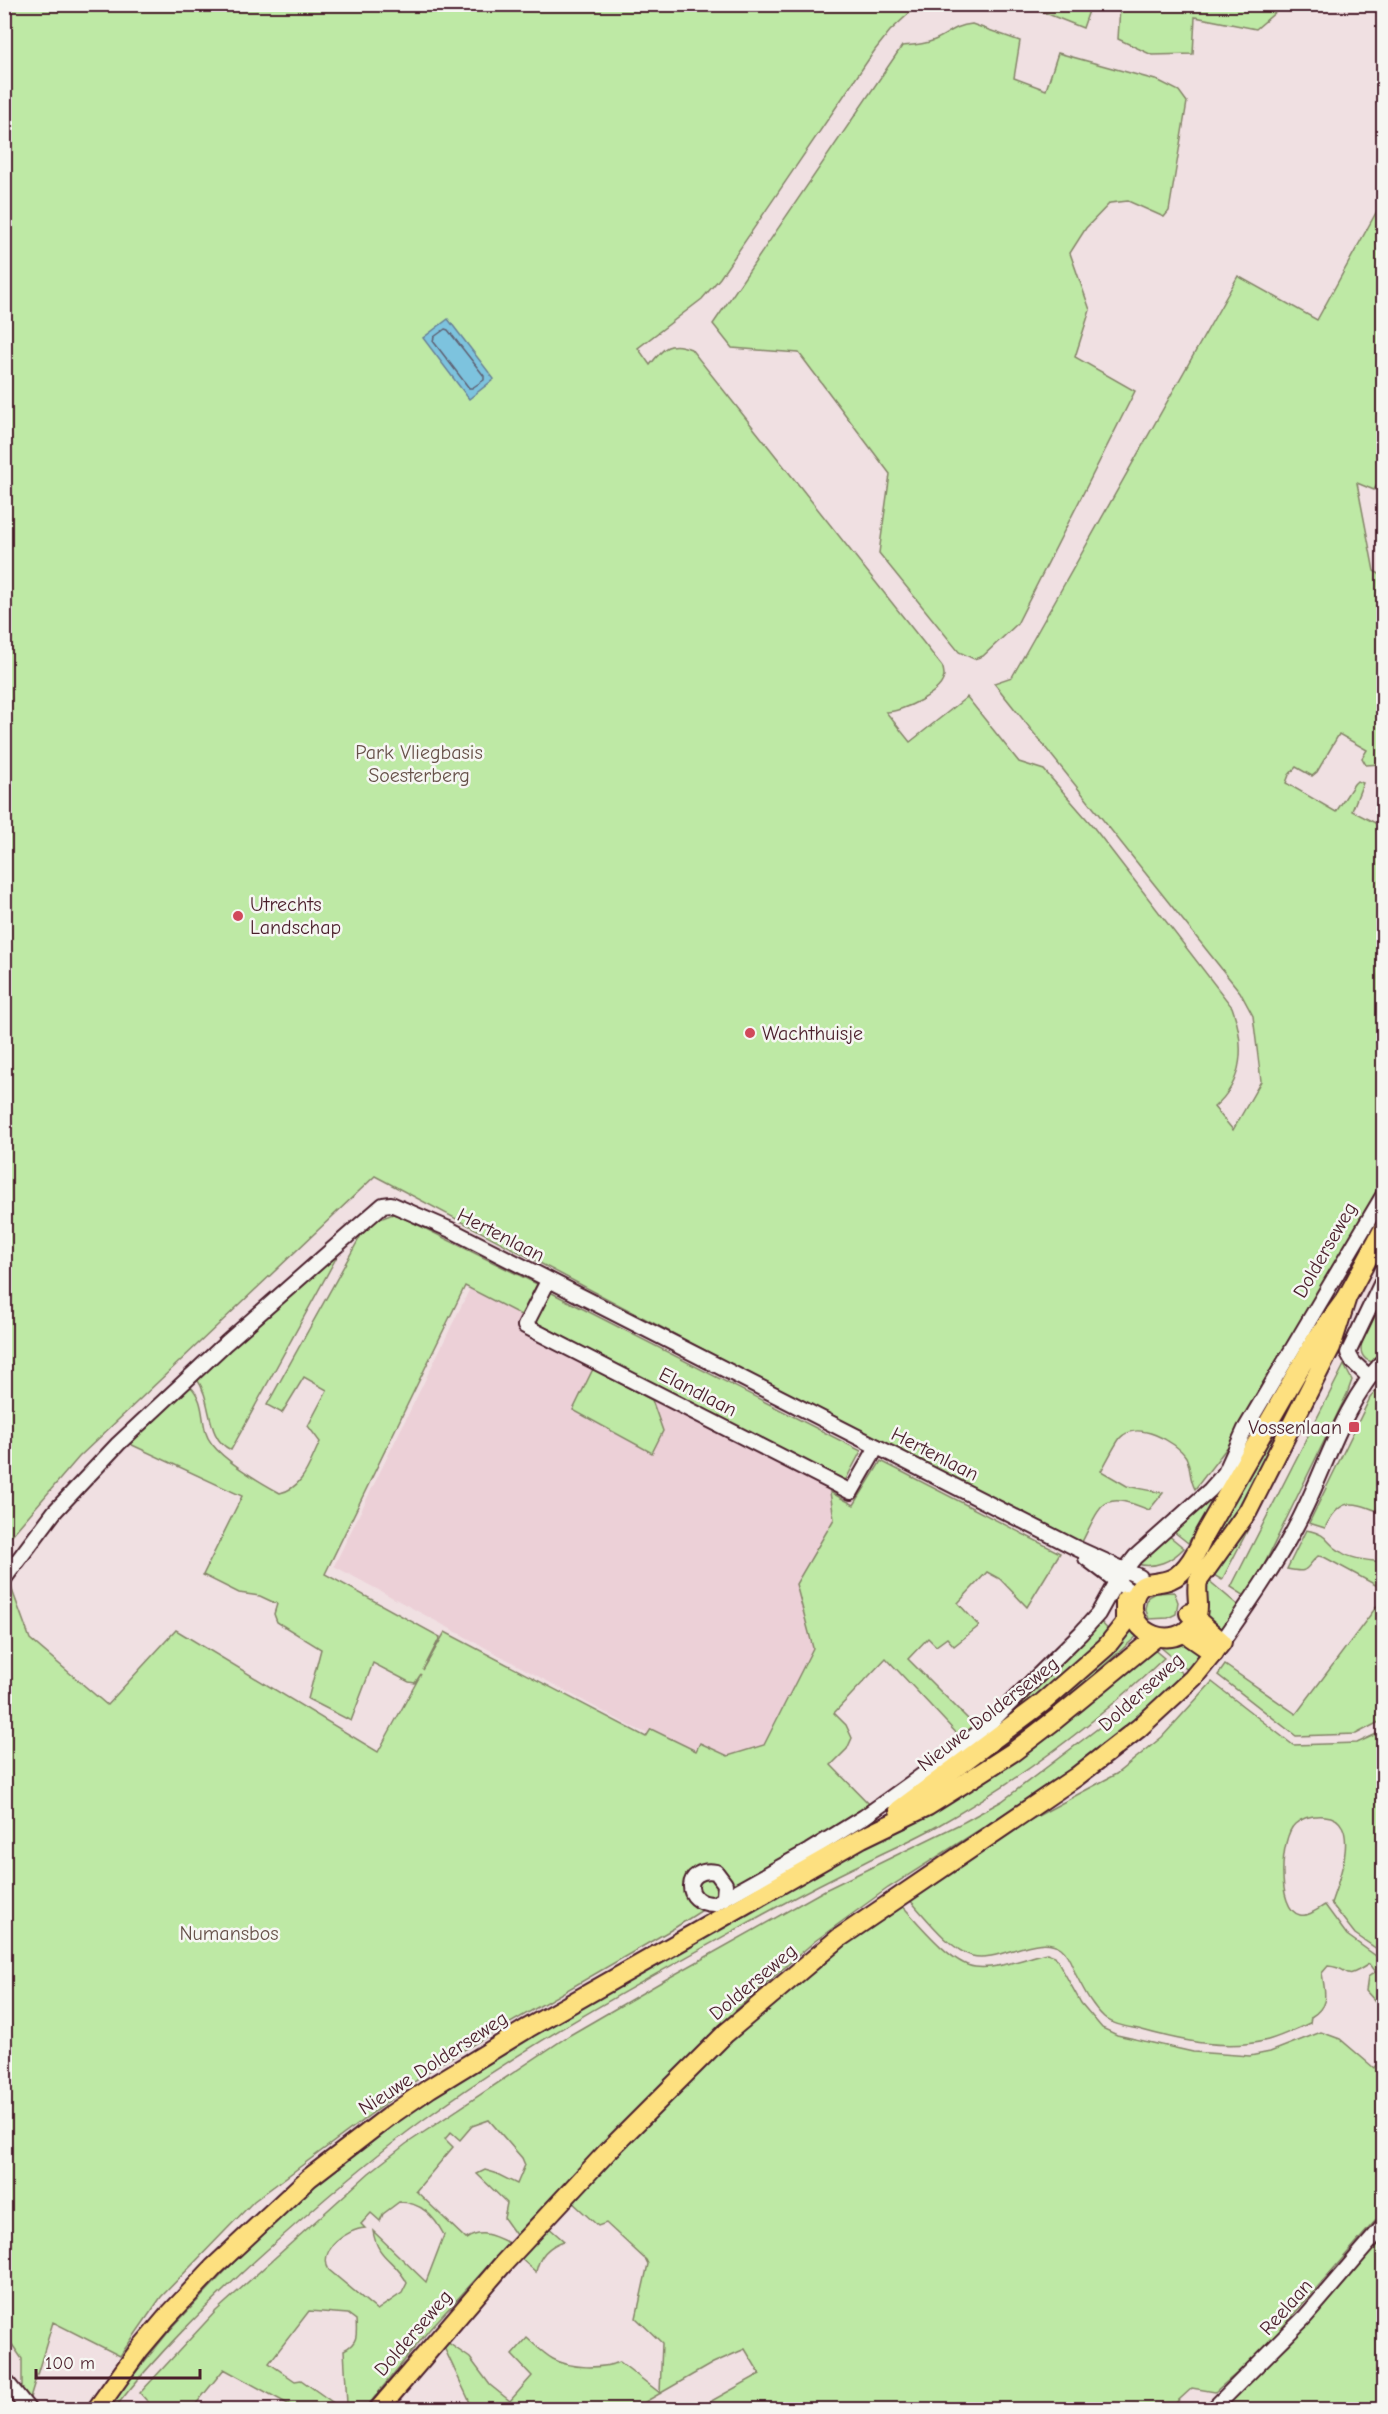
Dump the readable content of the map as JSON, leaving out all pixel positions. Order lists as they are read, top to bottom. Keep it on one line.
{"streets":{"main road":["Dolderseweg","Nieuwe Dolderseweg"],"street":["Hertenlaan","Elandlaan","Reelaan"]},"crossings":[["Hertenlaan","Dolderseweg"],["Hertenlaan","Elandlaan"],["Hertenlaan","Nieuwe Dolderseweg"],["Dolderseweg","Nieuwe Dolderseweg"]],"parks":["Park Vliegbasis Soesterberg","Numansbos"],"places":{"other":["Utrechts Landschap","Wachthuisje"],"transit":["Vossenlaan"]},"scale_bar":"100 m"}
